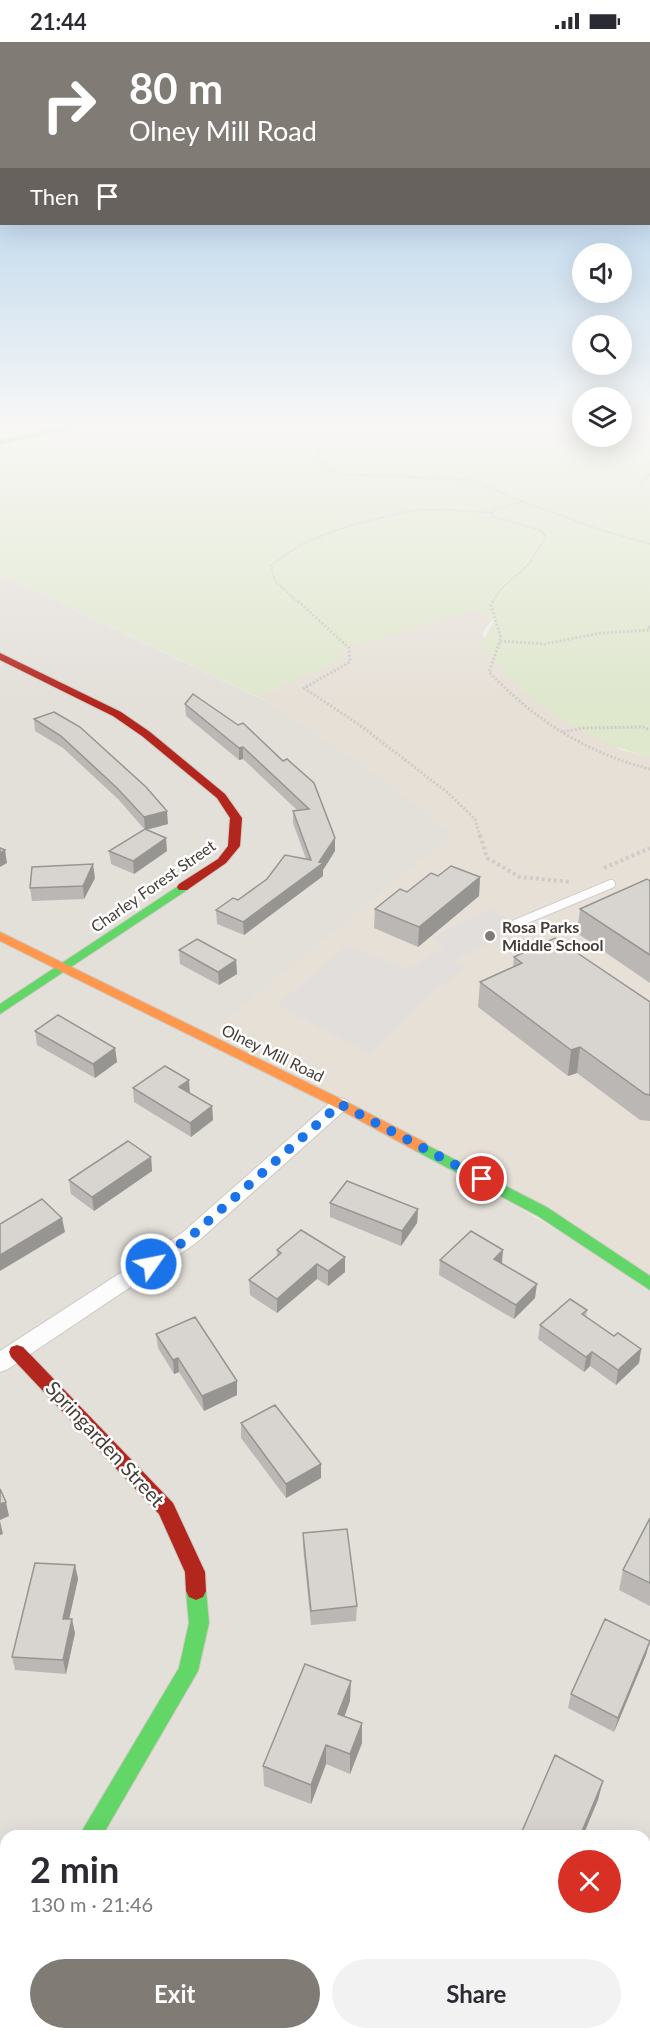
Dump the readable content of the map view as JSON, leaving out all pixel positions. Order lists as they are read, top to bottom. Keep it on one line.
{"streets":{"street":["Charley Forest Street","Olney Mill Road","Springarden Street"]},"crossings":[["Charley Forest Street","Olney Mill Road"]],"places":["Rosa Parks Middle School"],"page":{"status":"21:44","turn":["80 m","Olney Mill Road"],"then":"Then","heading":["2 min","130 m · 21:46"],"buttons":["Exit","Share"]}}
